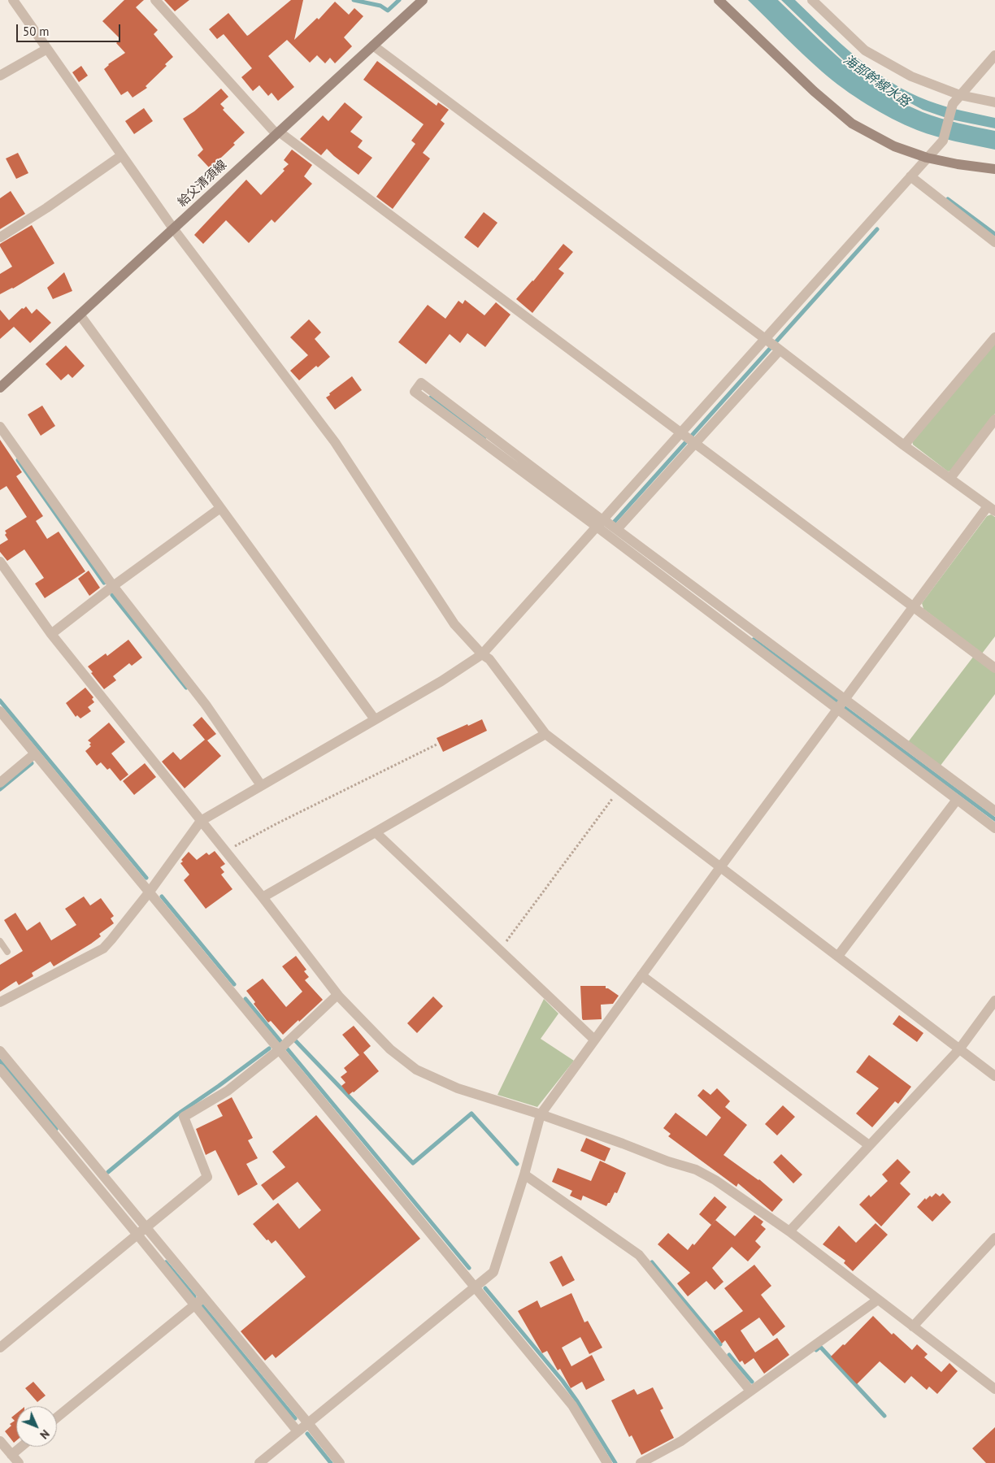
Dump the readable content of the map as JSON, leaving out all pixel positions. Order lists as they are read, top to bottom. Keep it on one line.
{"streets":{"main road":["給父清須線"]},"water":["海部幹線水路"],"scale_bar":"50 m","north":"bottom right"}
